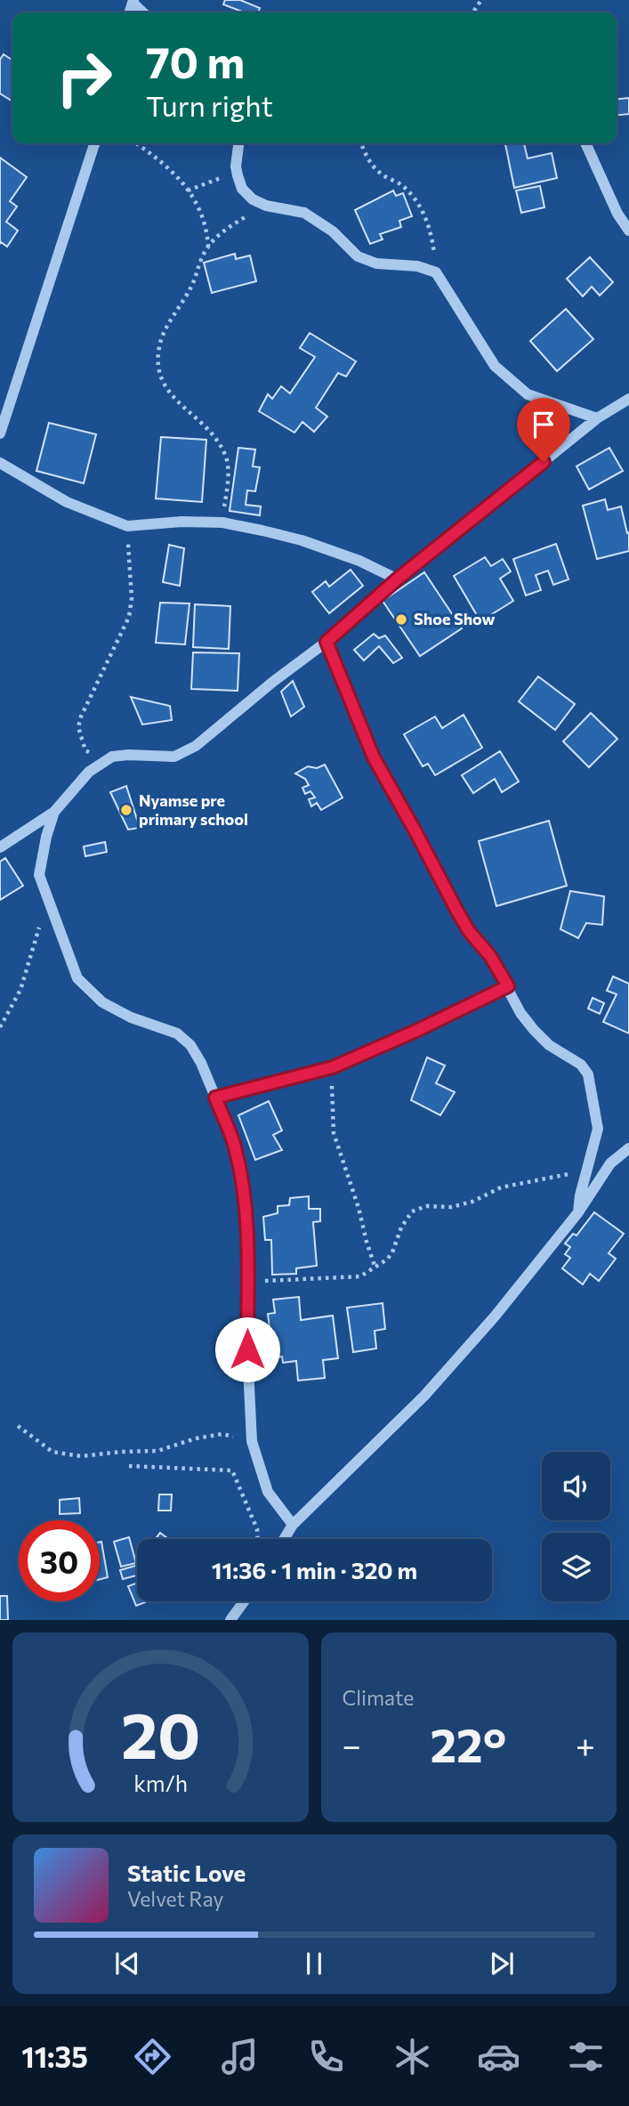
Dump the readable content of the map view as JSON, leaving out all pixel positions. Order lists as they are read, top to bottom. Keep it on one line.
{"places":["Shoe Show","Nyamse pre primary school"],"page":{"turn":["70 m","Turn right"],"limit":"30","trip":"11:36 · 1 min · 320 m","tile":"Climate","heat":["−","22°","+"],"song":["Static Love","Velvet Ray"],"tabs":"11:35","gauge":["20","km/h"]}}
